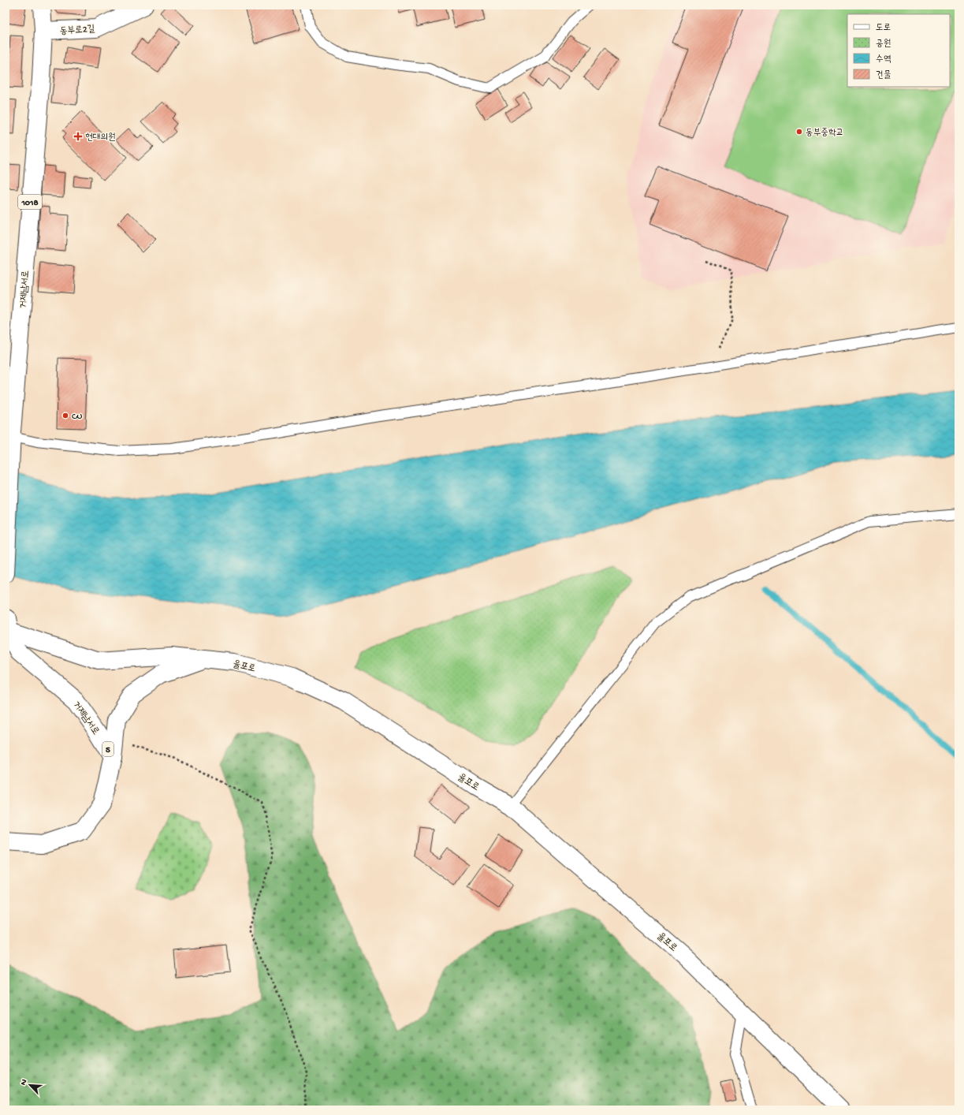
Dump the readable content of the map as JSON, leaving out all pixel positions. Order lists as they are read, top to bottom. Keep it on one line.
{"streets":{"street":["동부로2길","1018","거제남서로","율포로","5"]},"crossings":[["동부로2길","거제남서로"],["거제남서로","율포로"],["거제남서로","5"]],"places":{"other":["동부중학교","CU"],"health":["현대의원"]},"legend":["도로","공원","수역","건물"],"north":"top left"}
